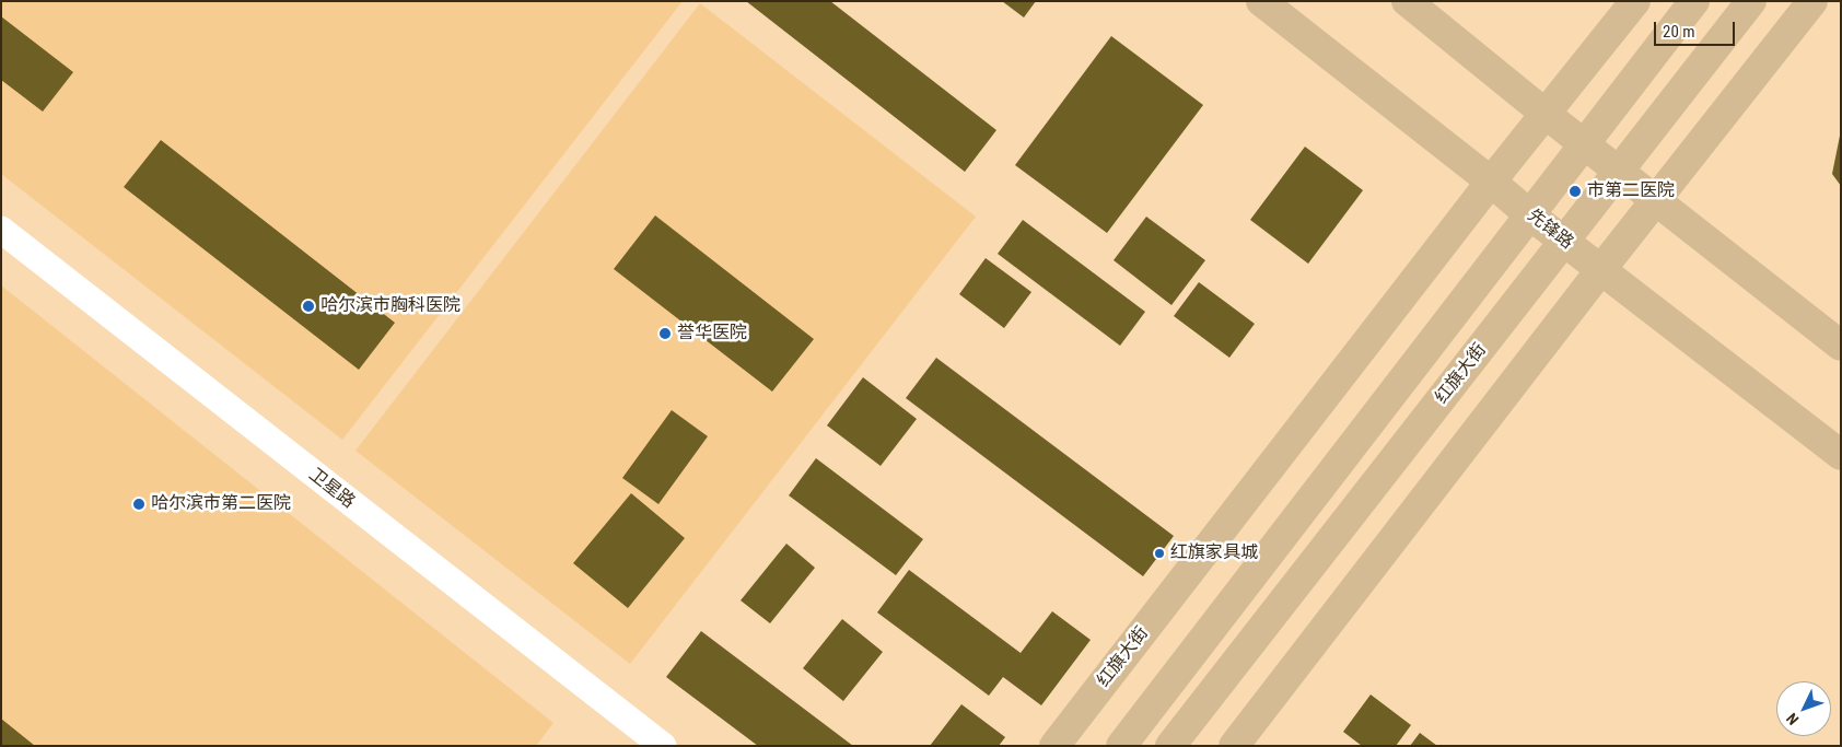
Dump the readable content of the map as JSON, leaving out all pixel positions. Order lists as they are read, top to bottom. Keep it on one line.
{"streets":{"main road":["先锋路","红旗大街"],"street":["卫星路"]},"crossings":[["先锋路","红旗大街"]],"places":["市第二医院","哈尔滨市胸科医院","誉华医院","哈尔滨市第二医院","红旗家具城"],"scale_bar":"20 m","north":"bottom left"}
